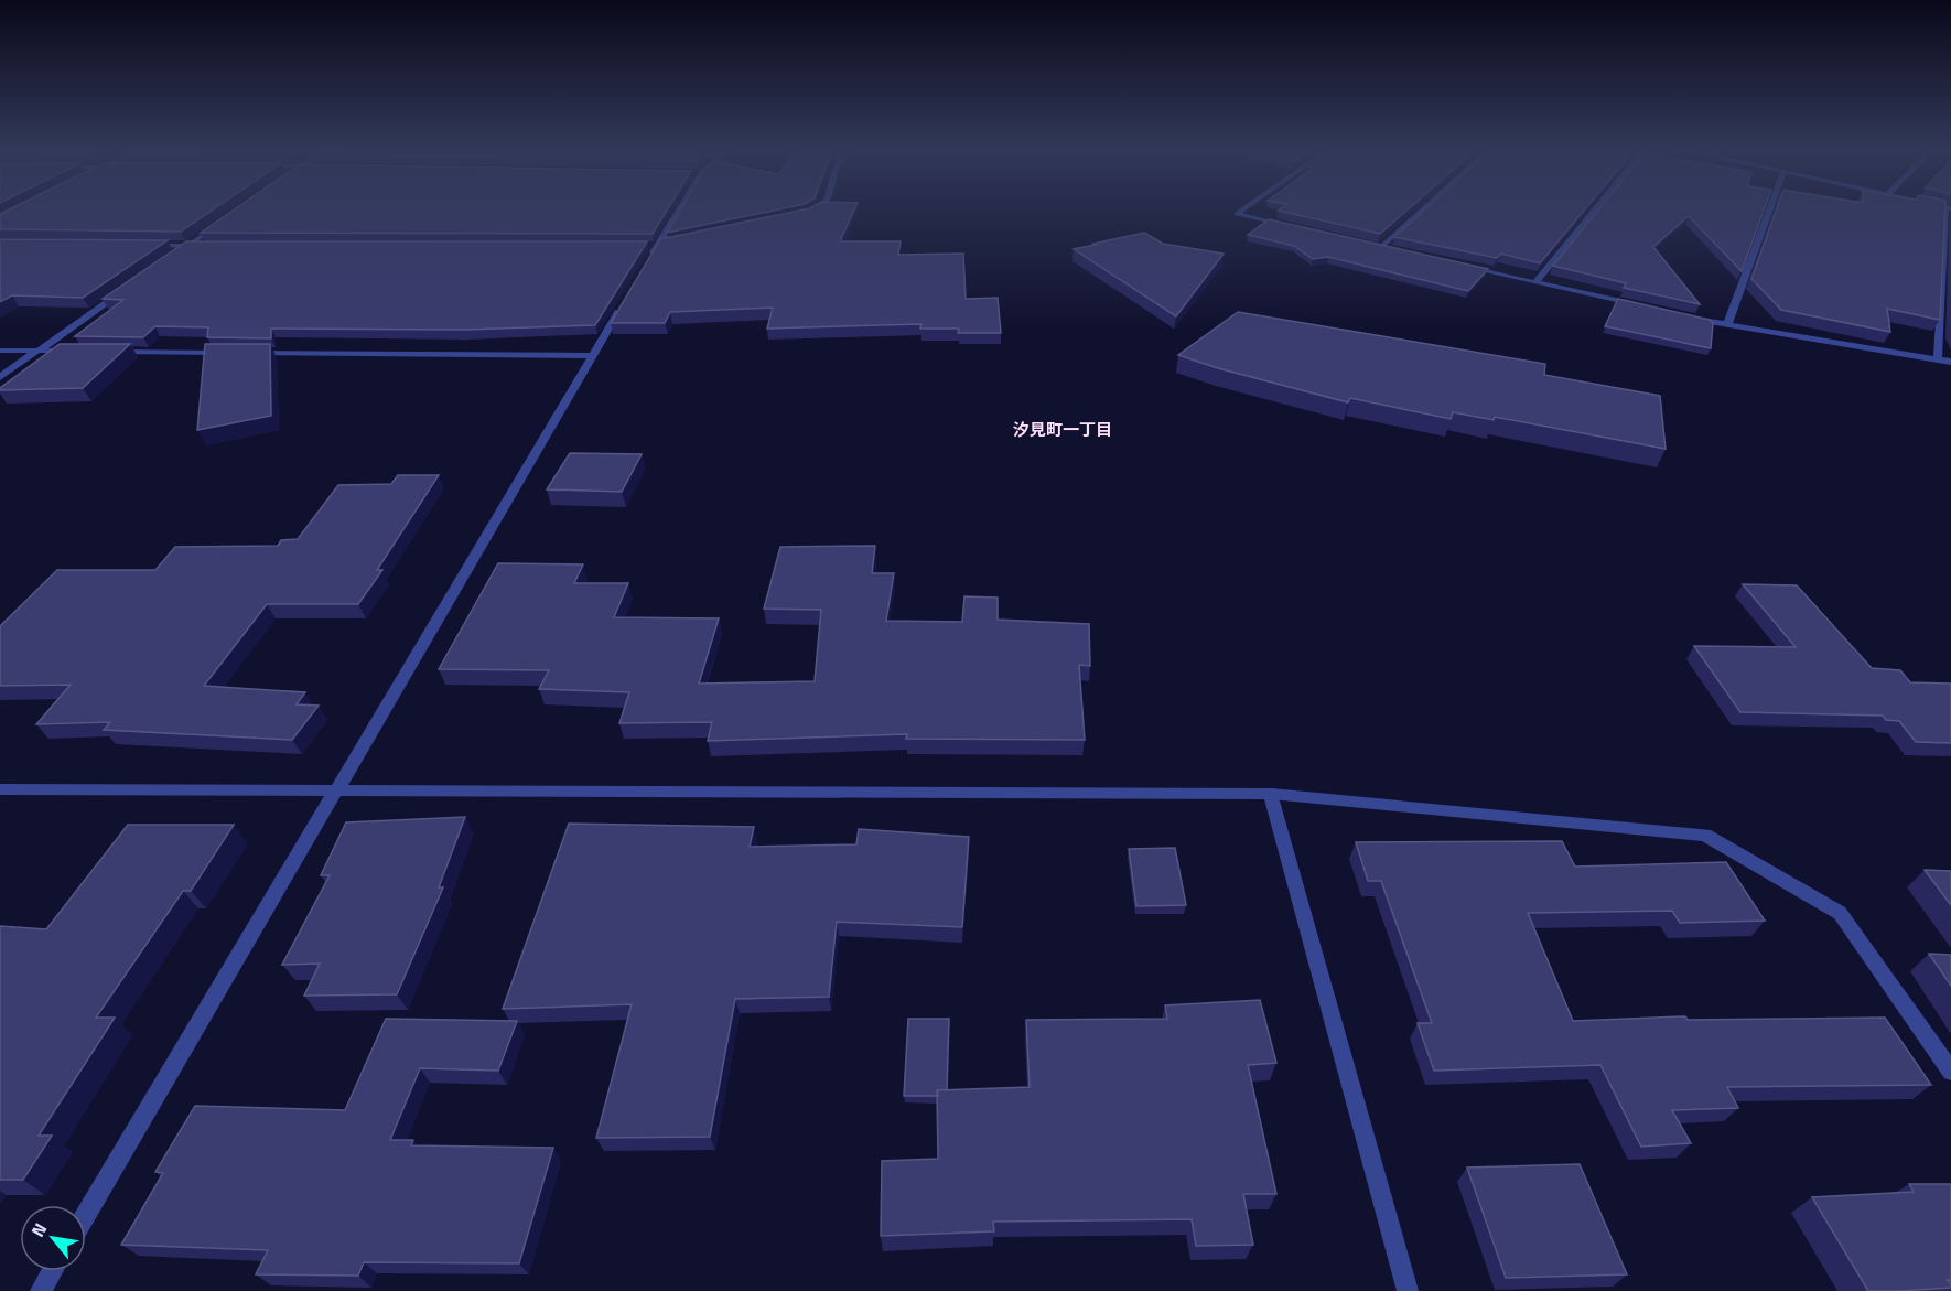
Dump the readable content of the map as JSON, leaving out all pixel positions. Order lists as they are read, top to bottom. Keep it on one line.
{"districts":["汐見町一丁目"],"north":"top left"}
